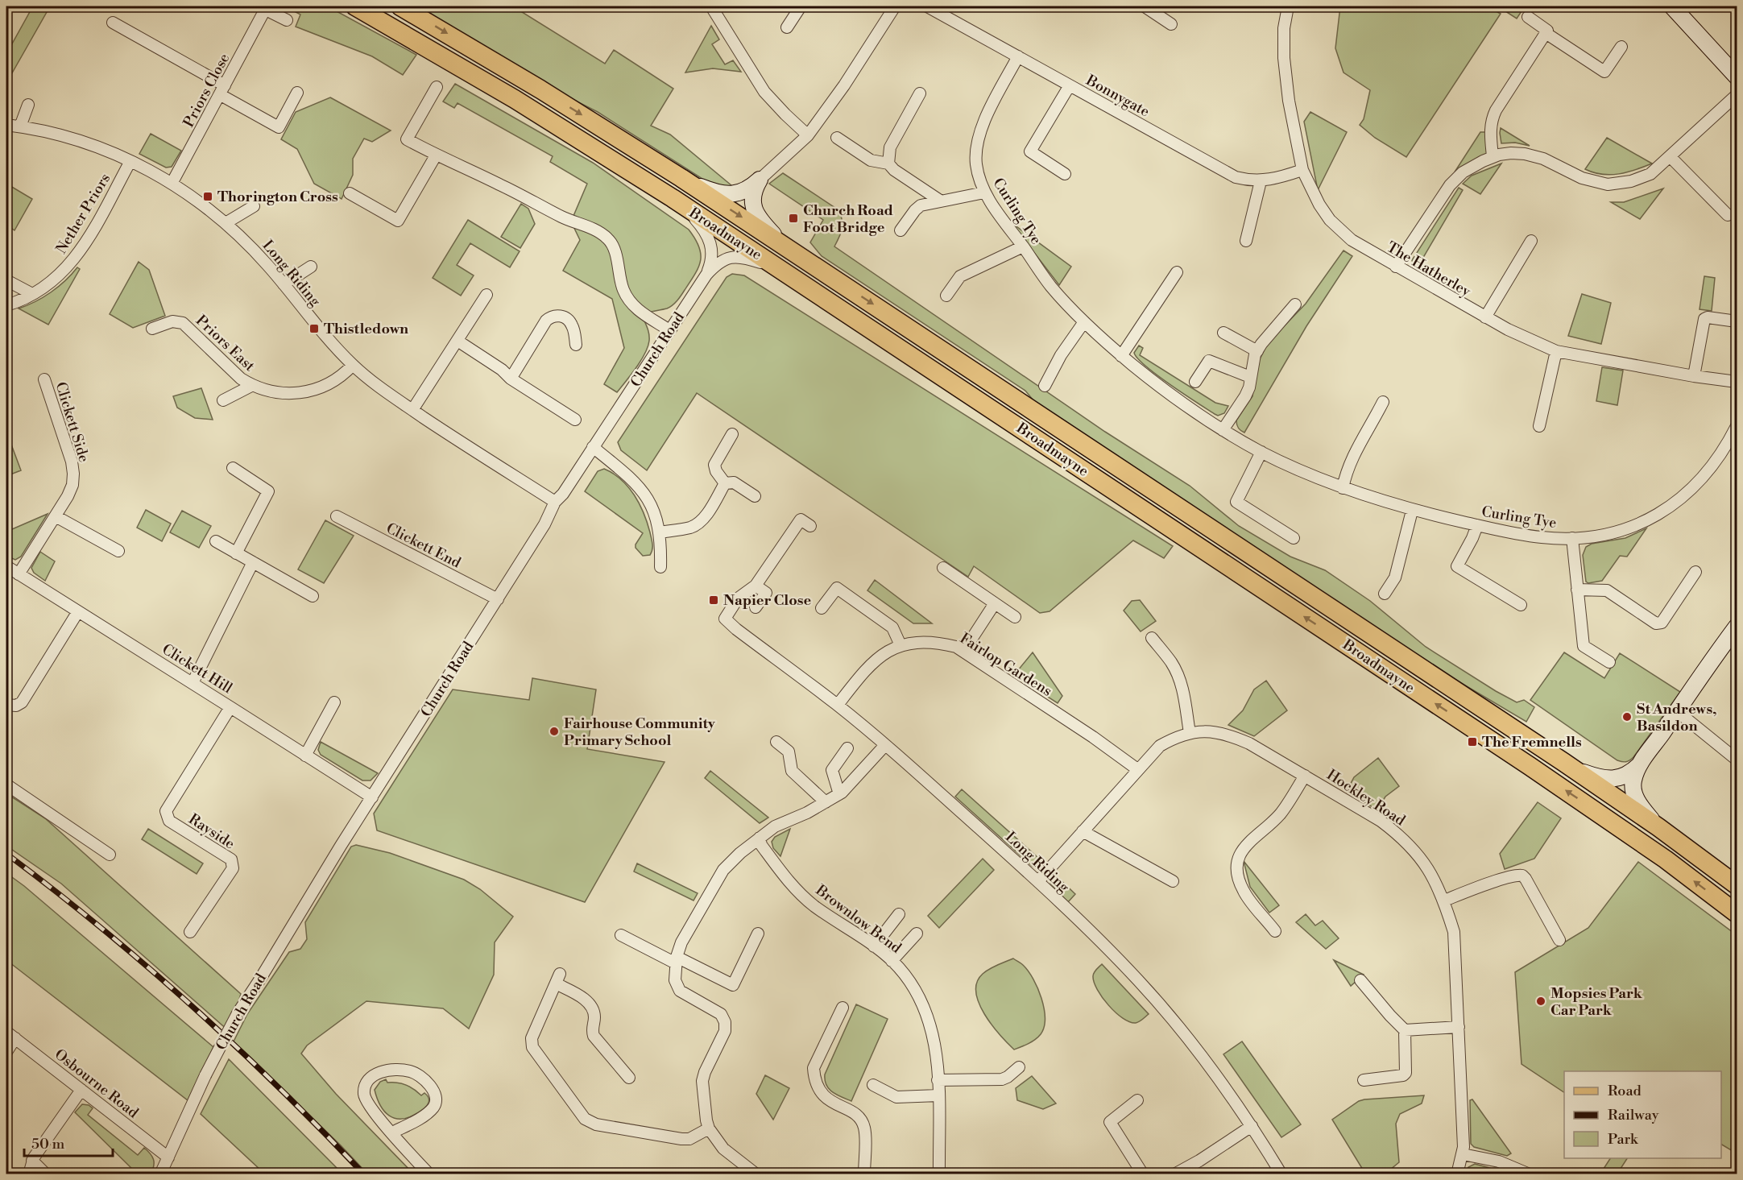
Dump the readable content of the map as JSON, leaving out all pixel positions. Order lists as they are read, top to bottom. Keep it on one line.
{"streets":{"main road":["Broadmayne"],"street":["Priors Close","Bonnygate","Curling Tye","Nether Priors","The Hatherley","Long Riding","Priors East","Church Road","Clickett Side","Clickett End","Fairlop Gardens","Clickett Hill","Hockley Road","Rayside","Brownlow Bend","Osbourne Road"]},"crossings":[["Priors Close","Long Riding"],["Bonnygate","Curling Tye"],["Bonnygate","The Hatherley"],["Nether Priors","Long Riding"],["Broadmayne","Church Road"],["Long Riding","Priors East"],["Long Riding","Church Road"],["Long Riding","Fairlop Gardens"],["Long Riding","Hockley Road"],["Church Road","Clickett End"],["Church Road","Clickett Hill"],["Church Road","Osbourne Road"],["Clickett Side","Clickett Hill"],["Fairlop Gardens","Hockley Road"],["Clickett Hill","Rayside"]],"places":{"transit":["Thorington Cross","Church Road Foot Bridge","Thistledown","Napier Close","The Fremnells"],"other":["St Andrews, Basildon","Fairhouse Community Primary School","Mopsies Park Car Park"]},"legend":["Road","Railway","Park"],"scale_bar":"50 m"}
